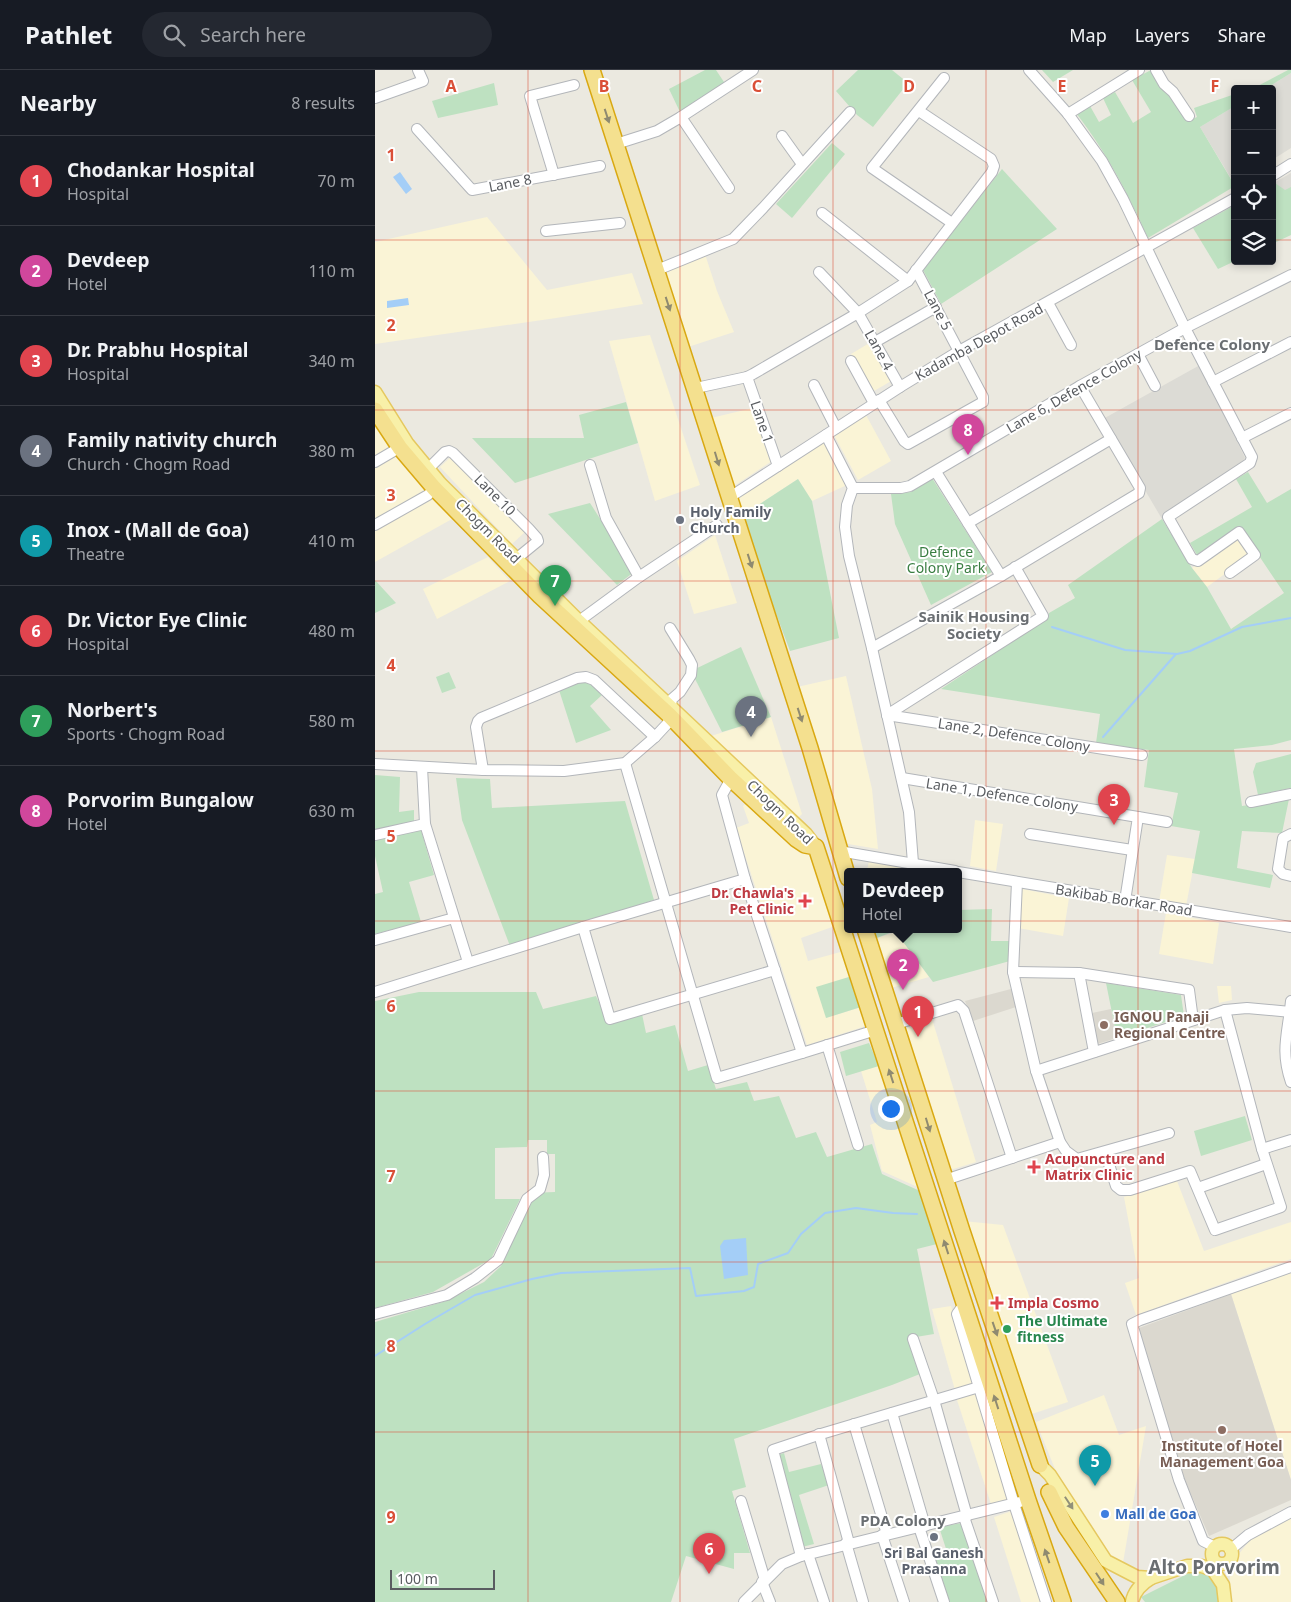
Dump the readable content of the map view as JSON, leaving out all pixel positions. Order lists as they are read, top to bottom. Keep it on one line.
{"streets":{"highway":["Chogm Road"],"street":["Lane 8","Lane 5","Kadamba Depot Road","Lane 4","Lane 6, Defence Colony","Lane 1","Lane 10","Lane 2, Defence Colony","Lane 1, Defence Colony","Bakibab Borkar Road"]},"crossings":[["Lane 5","Kadamba Depot Road"],["Kadamba Depot Road","Lane 4"],["Kadamba Depot Road","Lane 1"],["Lane 10","Chogm Road"]],"districts":["Defence Colony","Sainik Housing Society","PDA Colony","Alto Porvorim"],"parks":["Defence Colony Park"],"places":{"other":["Holy Family Church","IGNOU Panaji Regional Centre","The Ultimate fitness","Institute of Hotel Management Goa","Mall de Goa","Sri Bal Ganesh Prasanna"],"health":["Dr. Chawla's Pet Clinic","Acupuncture and Matrix Clinic","Impla Cosmo"]},"scale_bar":"100 m","page":{"header":"Pathlet","search":"Search here","nav":["Map","Layers","Share"],"heading":["Nearby","8 results"],"map_buttons":["+","−"],"list":[{"mark":"1","name":"Chodankar Hospital","note":"Hospital","value":"70 m"},{"mark":"2","name":"Devdeep","note":"Hotel","value":"110 m"},{"mark":"3","name":"Dr. Prabhu Hospital","note":"Hospital","value":"340 m"},{"mark":"4","name":"Family nativity church","note":"Church · Chogm Road","value":"380 m"},{"mark":"5","name":"Inox - (Mall de Goa)","note":"Theatre","value":"410 m"},{"mark":"6","name":"Dr. Victor Eye Clinic","note":"Hospital","value":"480 m"},{"mark":"7","name":"Norbert's","note":"Sports · Chogm Road","value":"580 m"},{"mark":"8","name":"Porvorim Bungalow","note":"Hotel","value":"630 m"}],"pins":["8","7","4","3","2","1","5","6"],"popup":["Devdeep","Hotel"],"scale":"100 m"},"grid":{"columns":["A","B","C","D","E","F"],"rows":["1","2","3","4","5","6","7","8","9"]}}
